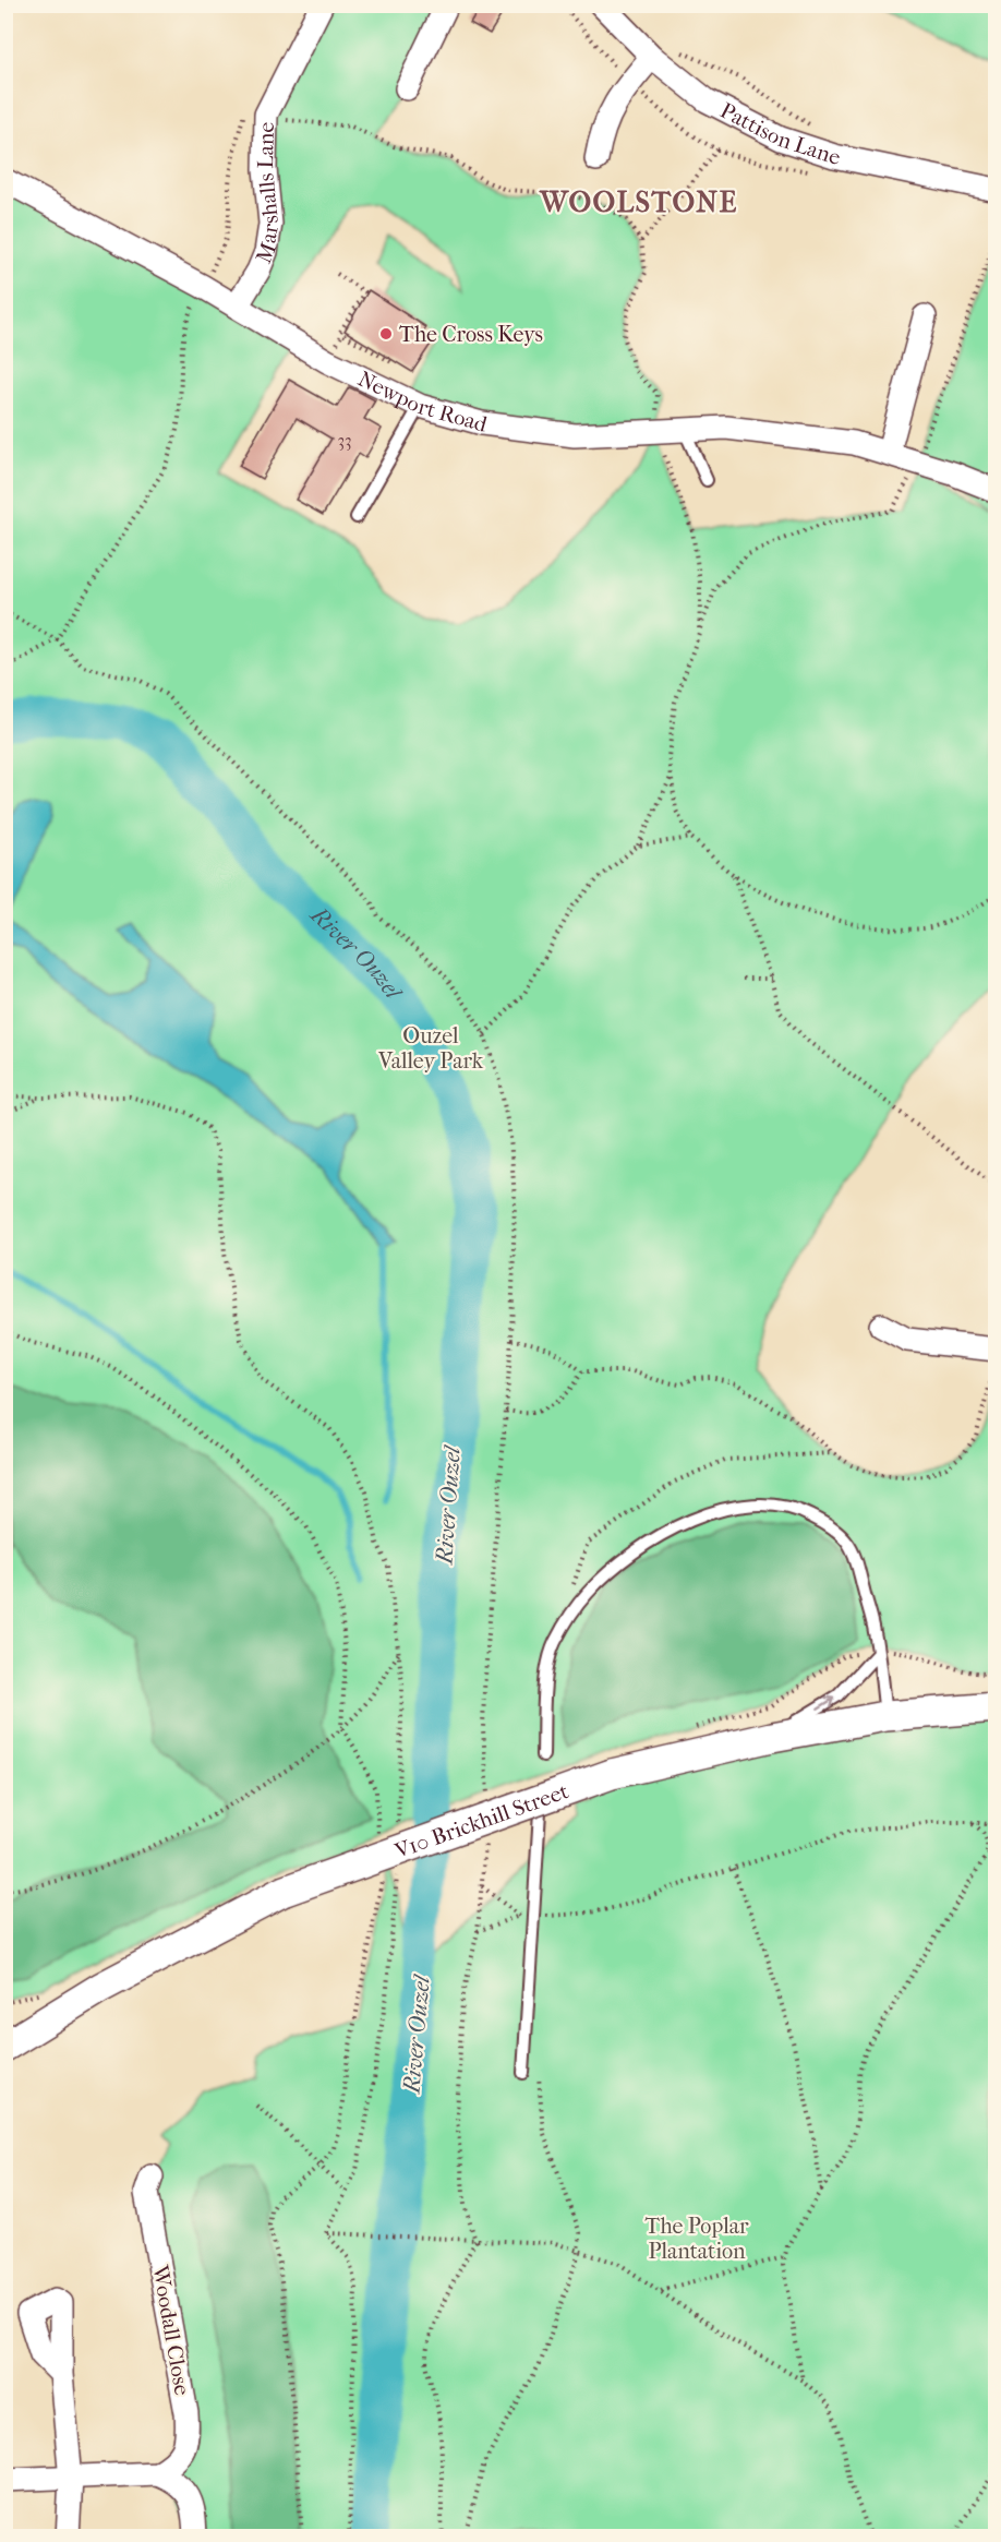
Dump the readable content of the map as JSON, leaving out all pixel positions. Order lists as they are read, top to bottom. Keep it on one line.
{"streets":{"street":["Pattison Lane","Marshalls Lane","Newport Road","V10 Brickhill Street","Woodall Close"]},"crossings":[["Marshalls Lane","Newport Road"]],"districts":["WOOLSTONE"],"water":["River Ouzel"],"parks":["Ouzel Valley Park","The Poplar Plantation"],"places":["The Cross Keys"],"house_numbers":["33"]}
